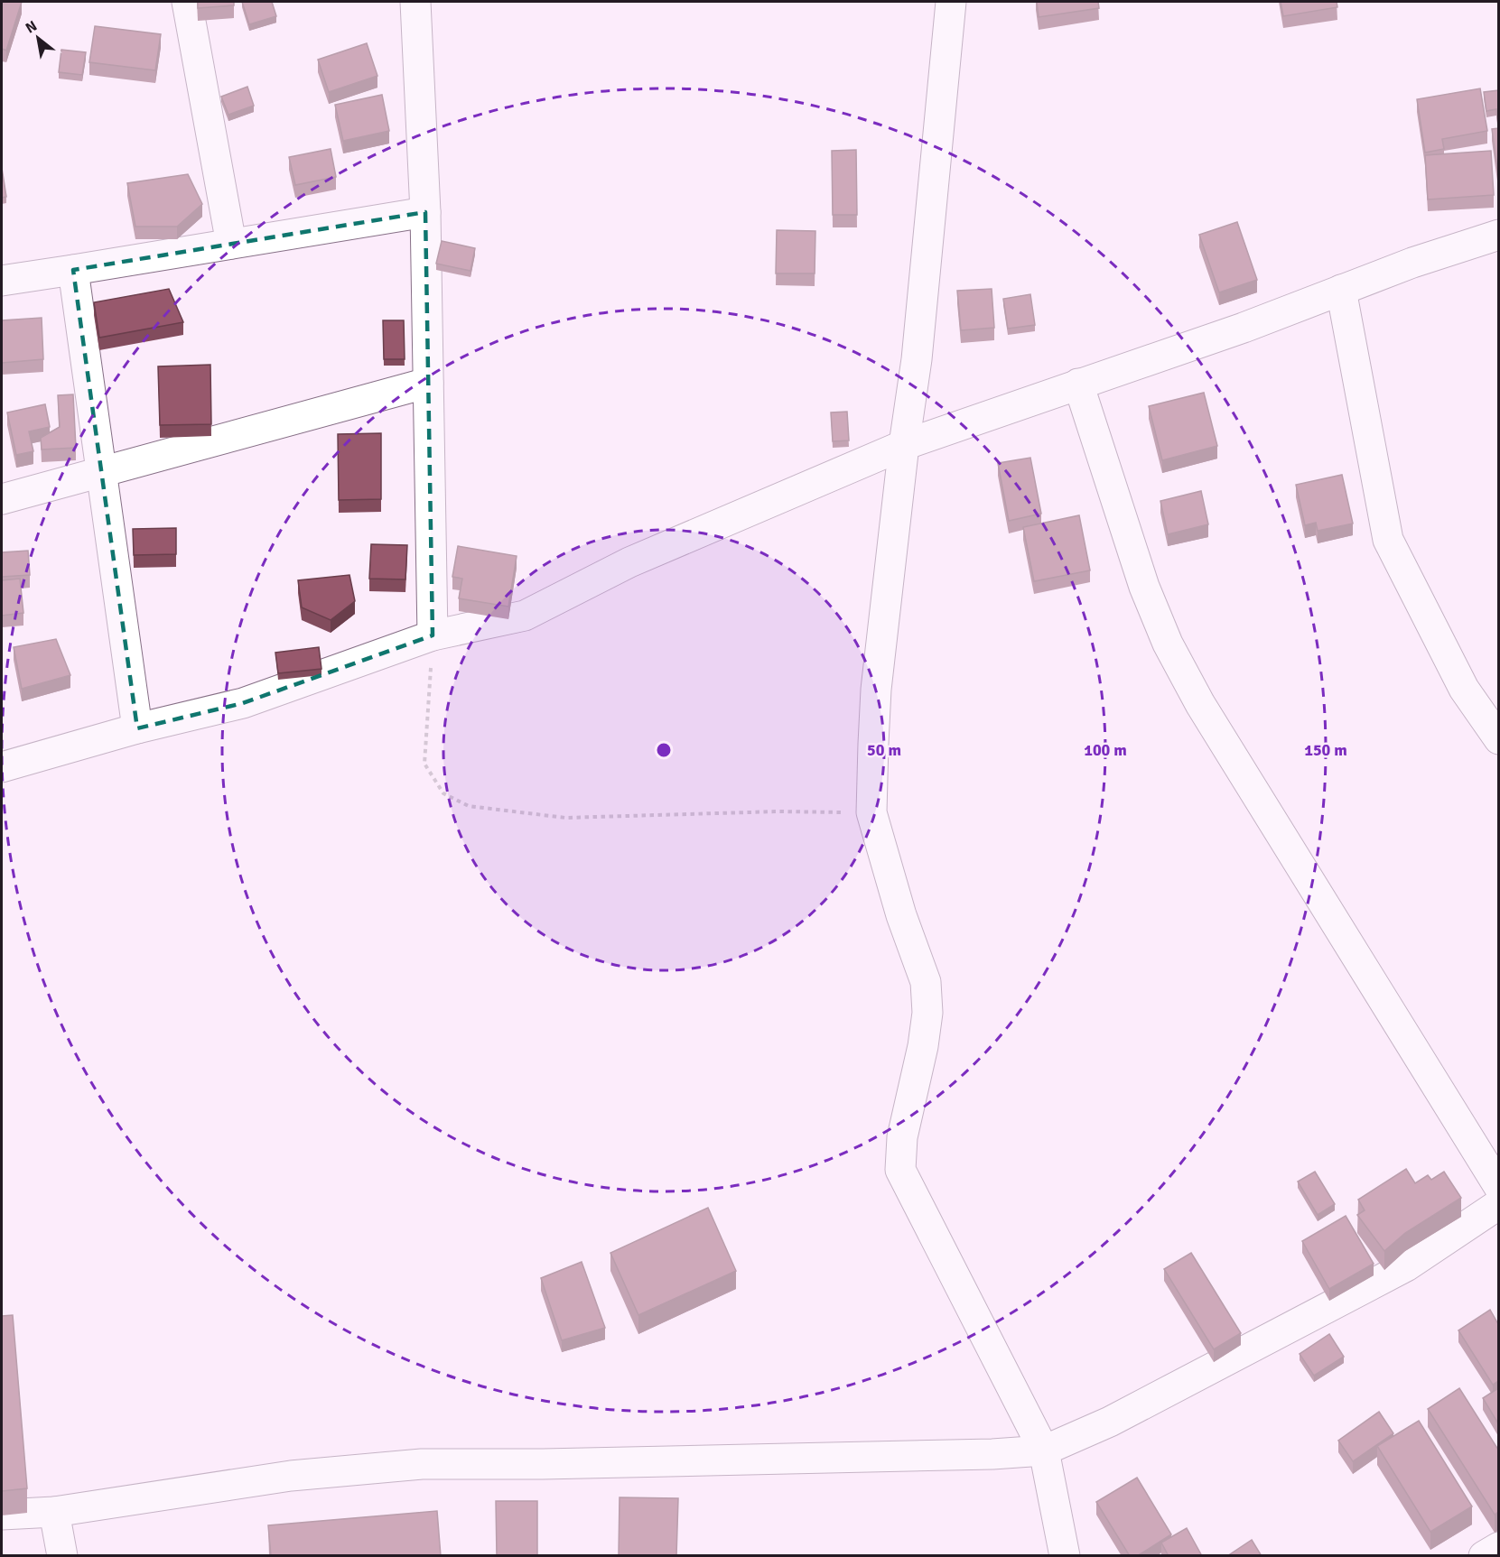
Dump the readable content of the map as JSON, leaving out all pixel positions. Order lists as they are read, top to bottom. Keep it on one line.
{"north":"top left","rings":["50 m","100 m","150 m"]}
